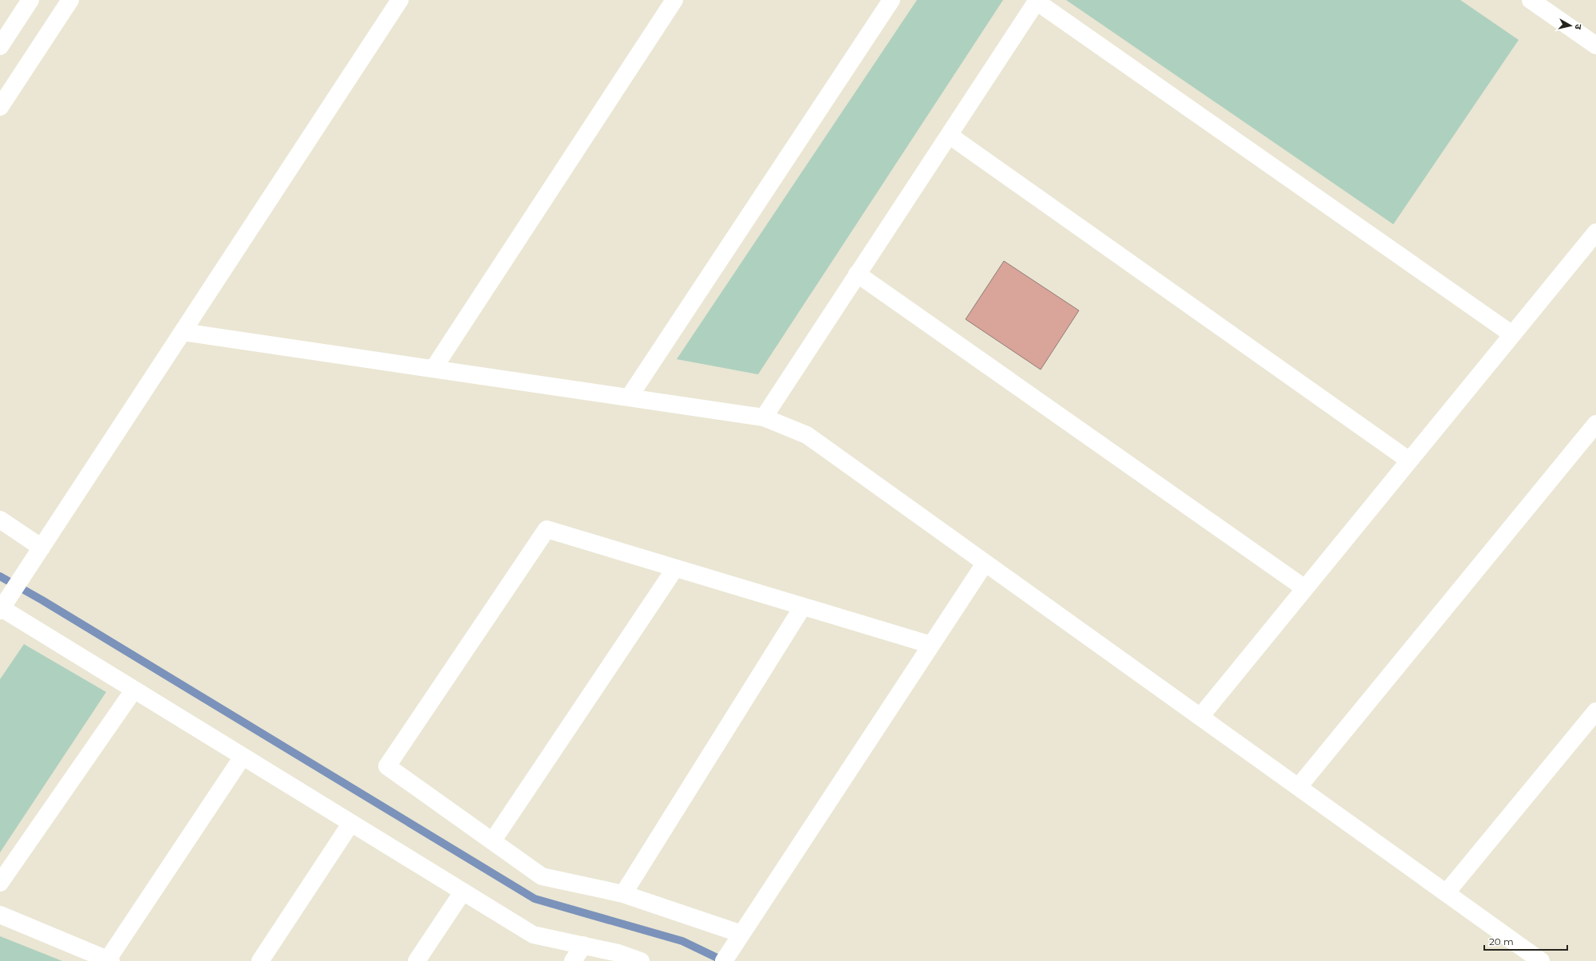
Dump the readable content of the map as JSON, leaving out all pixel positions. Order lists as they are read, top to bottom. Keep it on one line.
{"scale_bar":"20 m","north":"right"}
